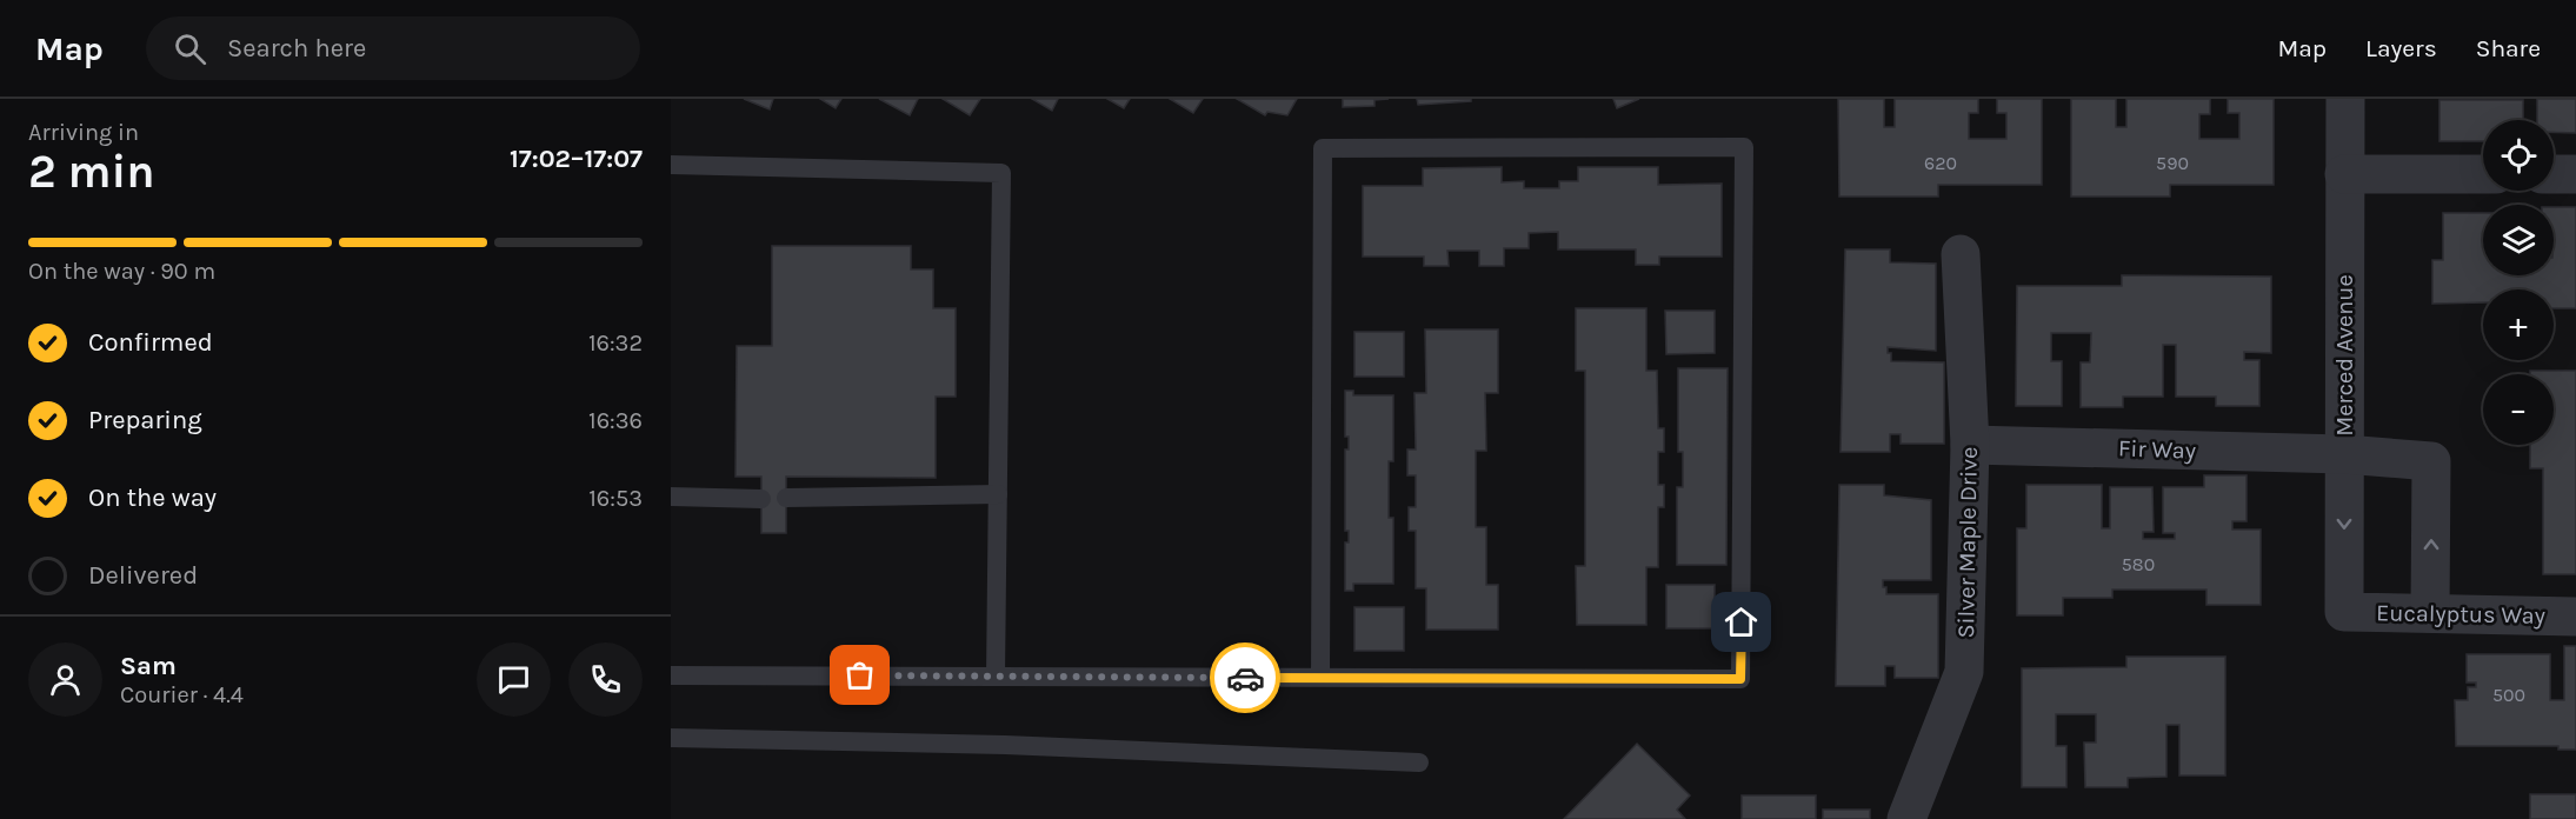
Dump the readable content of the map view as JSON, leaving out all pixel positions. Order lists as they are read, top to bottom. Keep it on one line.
{"streets":{"street":["Merced Avenue","Fir Way","Silver Maple Drive","Eucalyptus Way"]},"crossings":[["Merced Avenue","Fir Way"],["Merced Avenue","Eucalyptus Way"],["Fir Way","Silver Maple Drive"],["Fir Way","Eucalyptus Way"]],"house_numbers":["620","590","580","500"],"page":{"header":"Map","search":"Search here","nav":["Map","Layers","Share"],"heading":["2 min","Arriving in","17:02–17:07"],"panel":["Sam","Courier · 4.4"],"map_buttons":["+","−"],"bar":"On the way · 90 m","list":[["Confirmed","16:32"],["Preparing","16:36"],["On the way","16:53"],"Delivered"]}}
